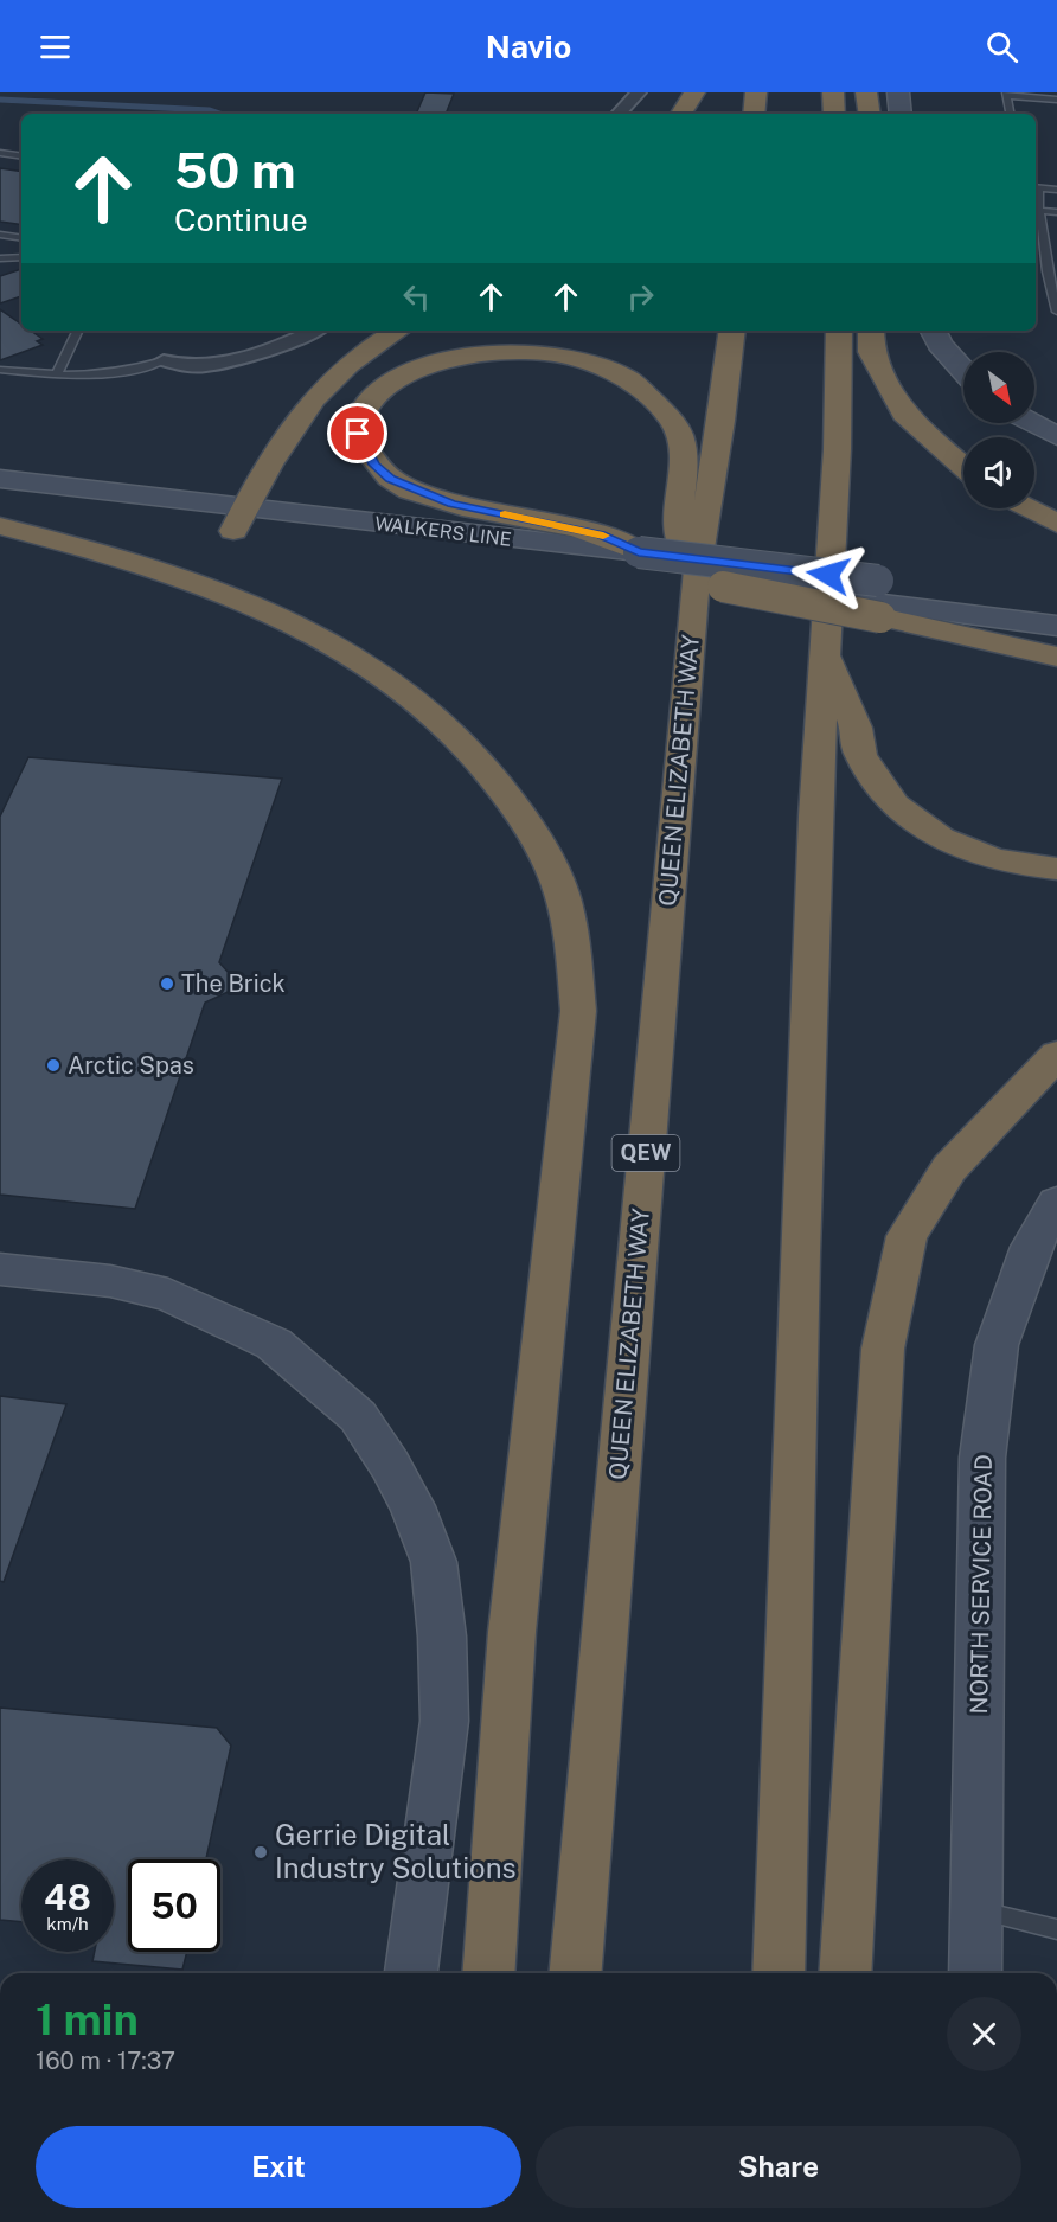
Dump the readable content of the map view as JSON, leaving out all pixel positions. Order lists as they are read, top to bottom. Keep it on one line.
{"streets":{"highway":["QUEEN ELIZABETH WAY","QEW"],"main road":["WALKERS LINE","NORTH SERVICE ROAD"]},"crossings":[["WALKERS LINE","QUEEN ELIZABETH WAY"]],"places":["The Brick","Arctic Spas","Gerrie Digital Industry Solutions"],"north":"bottom right","page":{"header":"Navio","turn":["50 m","Continue"],"speed":"48 km/h","limit":"50","heading":["1 min","160 m · 17:37"],"buttons":["Exit","Share"]}}
